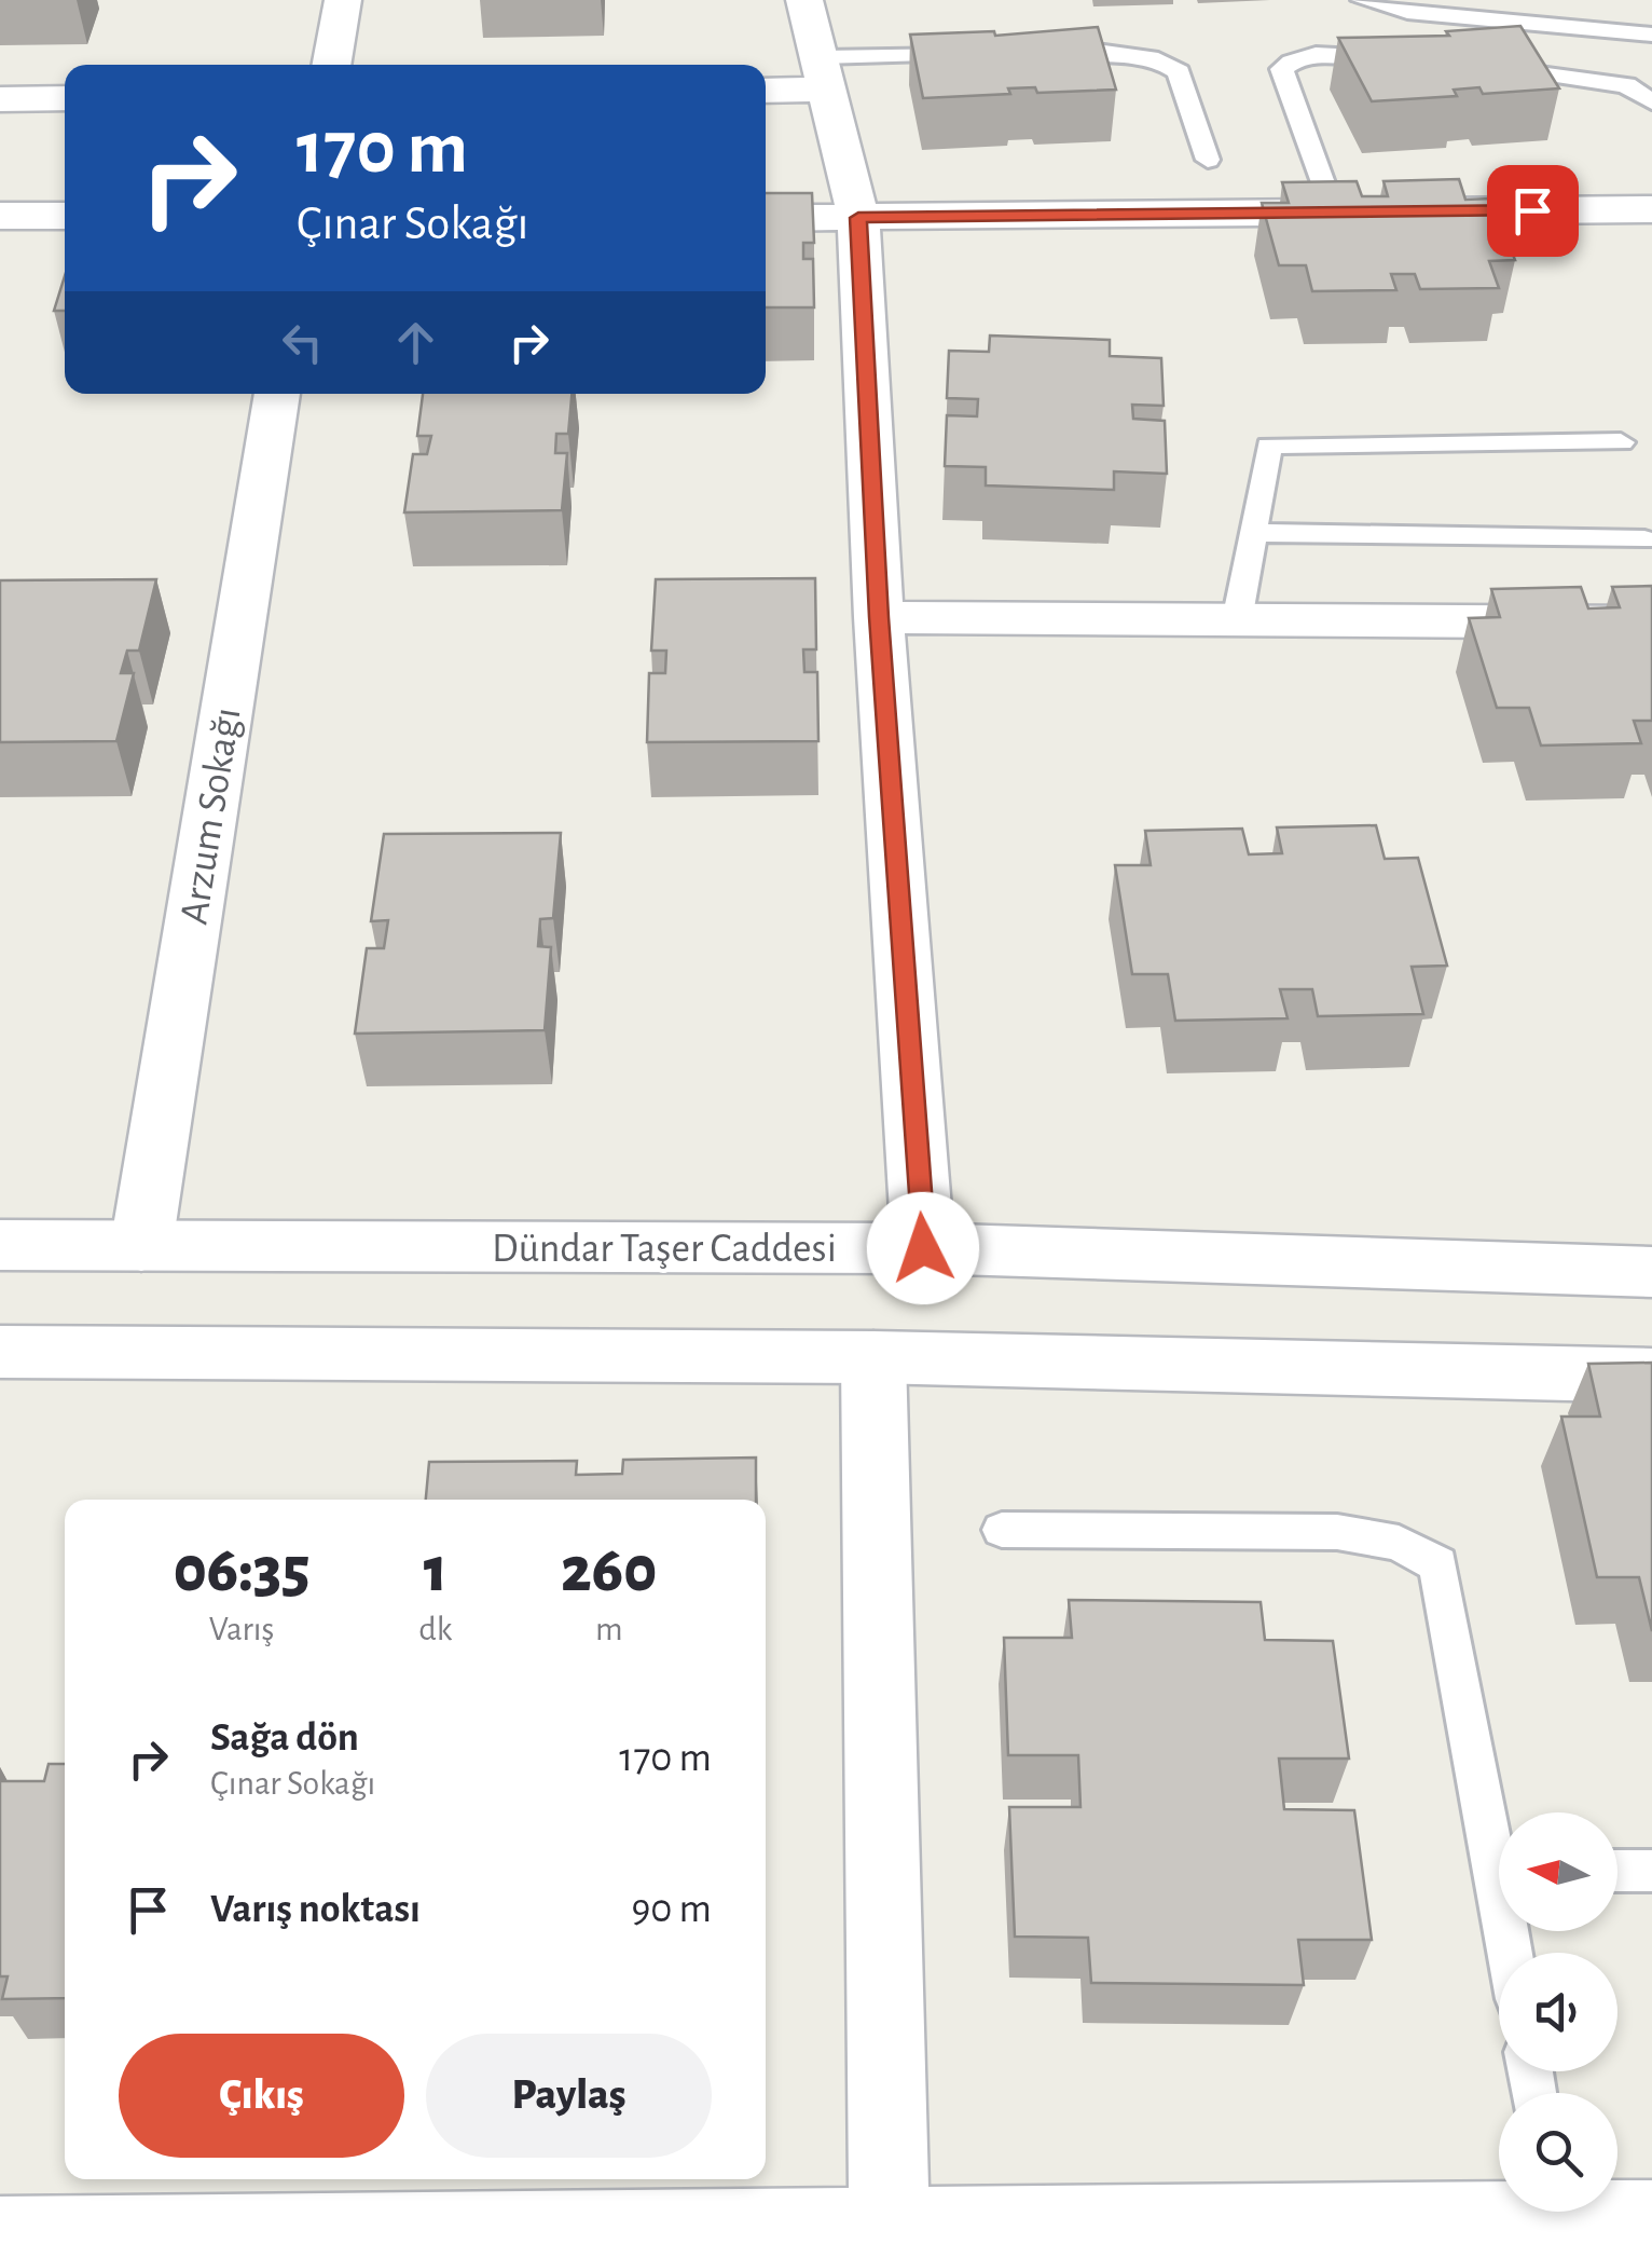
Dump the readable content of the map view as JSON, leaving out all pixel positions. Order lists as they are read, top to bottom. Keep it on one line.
{"streets":{"street":["Arzum Sokağı","Dündar Taşer Caddesi"]},"crossings":[["Arzum Sokağı","Dündar Taşer Caddesi"]],"north":"left","page":{"turn":["170 m","Çınar Sokağı"],"eta":["06:35","Varış","1","dk","260","m"],"list":[{"name":"Sağa dön","note":"Çınar Sokağı","value":"170 m"},{"name":"Varış noktası","value":"90 m"}],"buttons":["Çıkış","Paylaş"]}}
